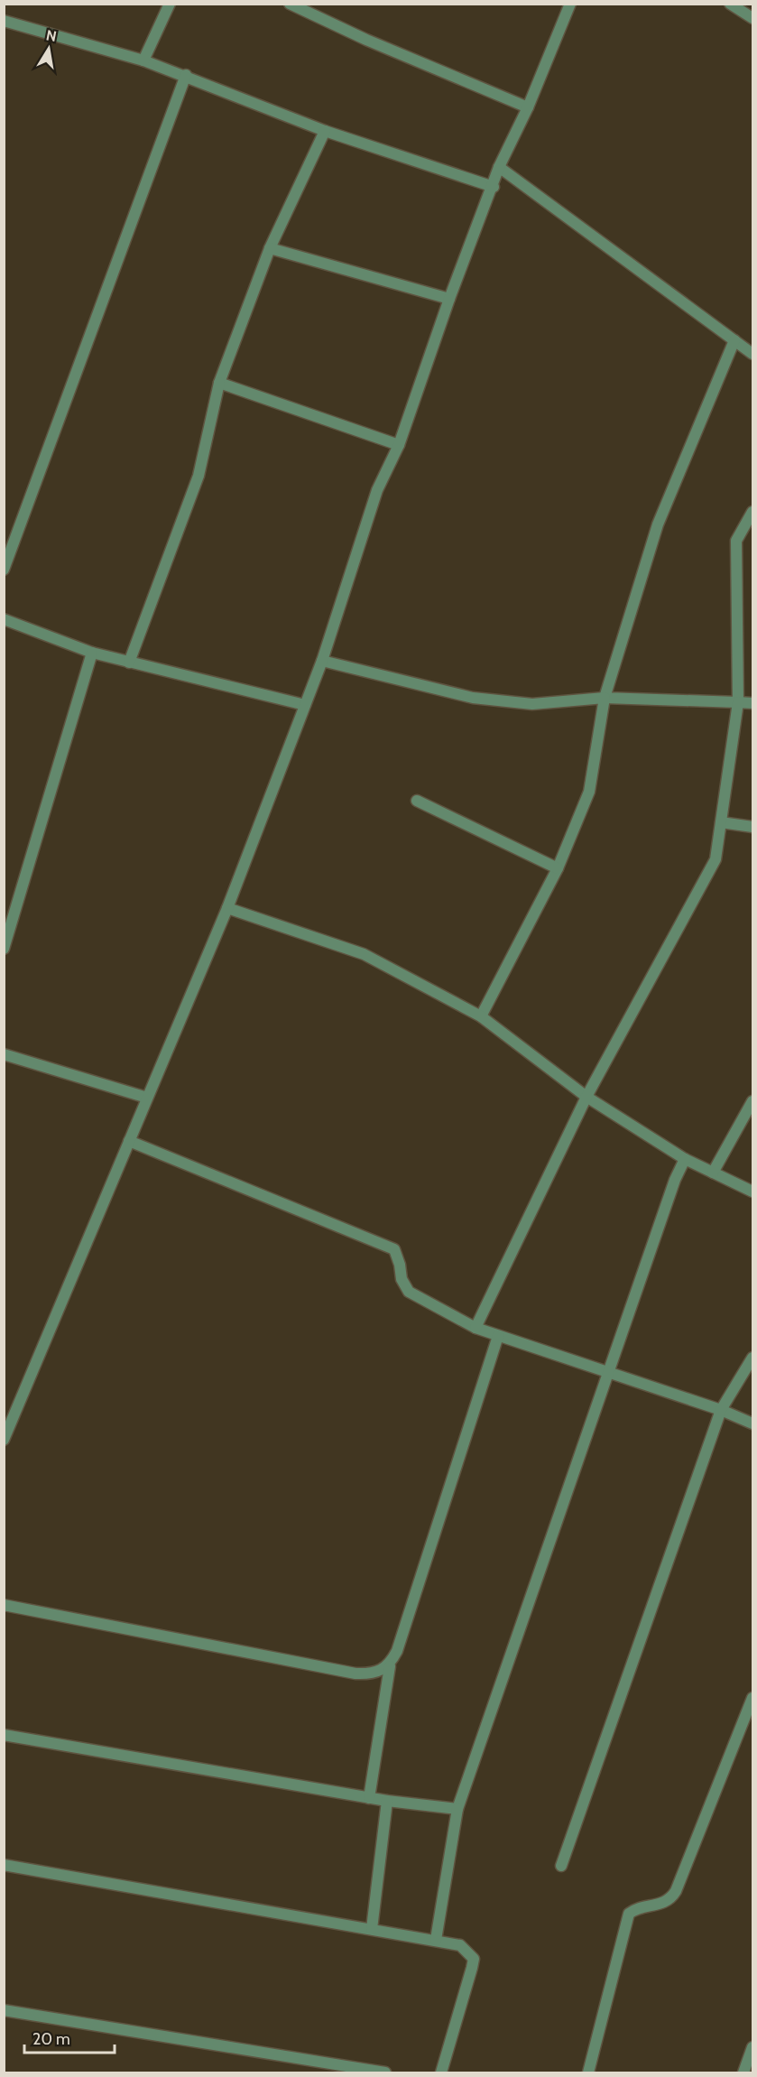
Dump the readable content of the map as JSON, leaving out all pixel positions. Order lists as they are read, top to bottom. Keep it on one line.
{"scale_bar":"20 m","north":"top"}
